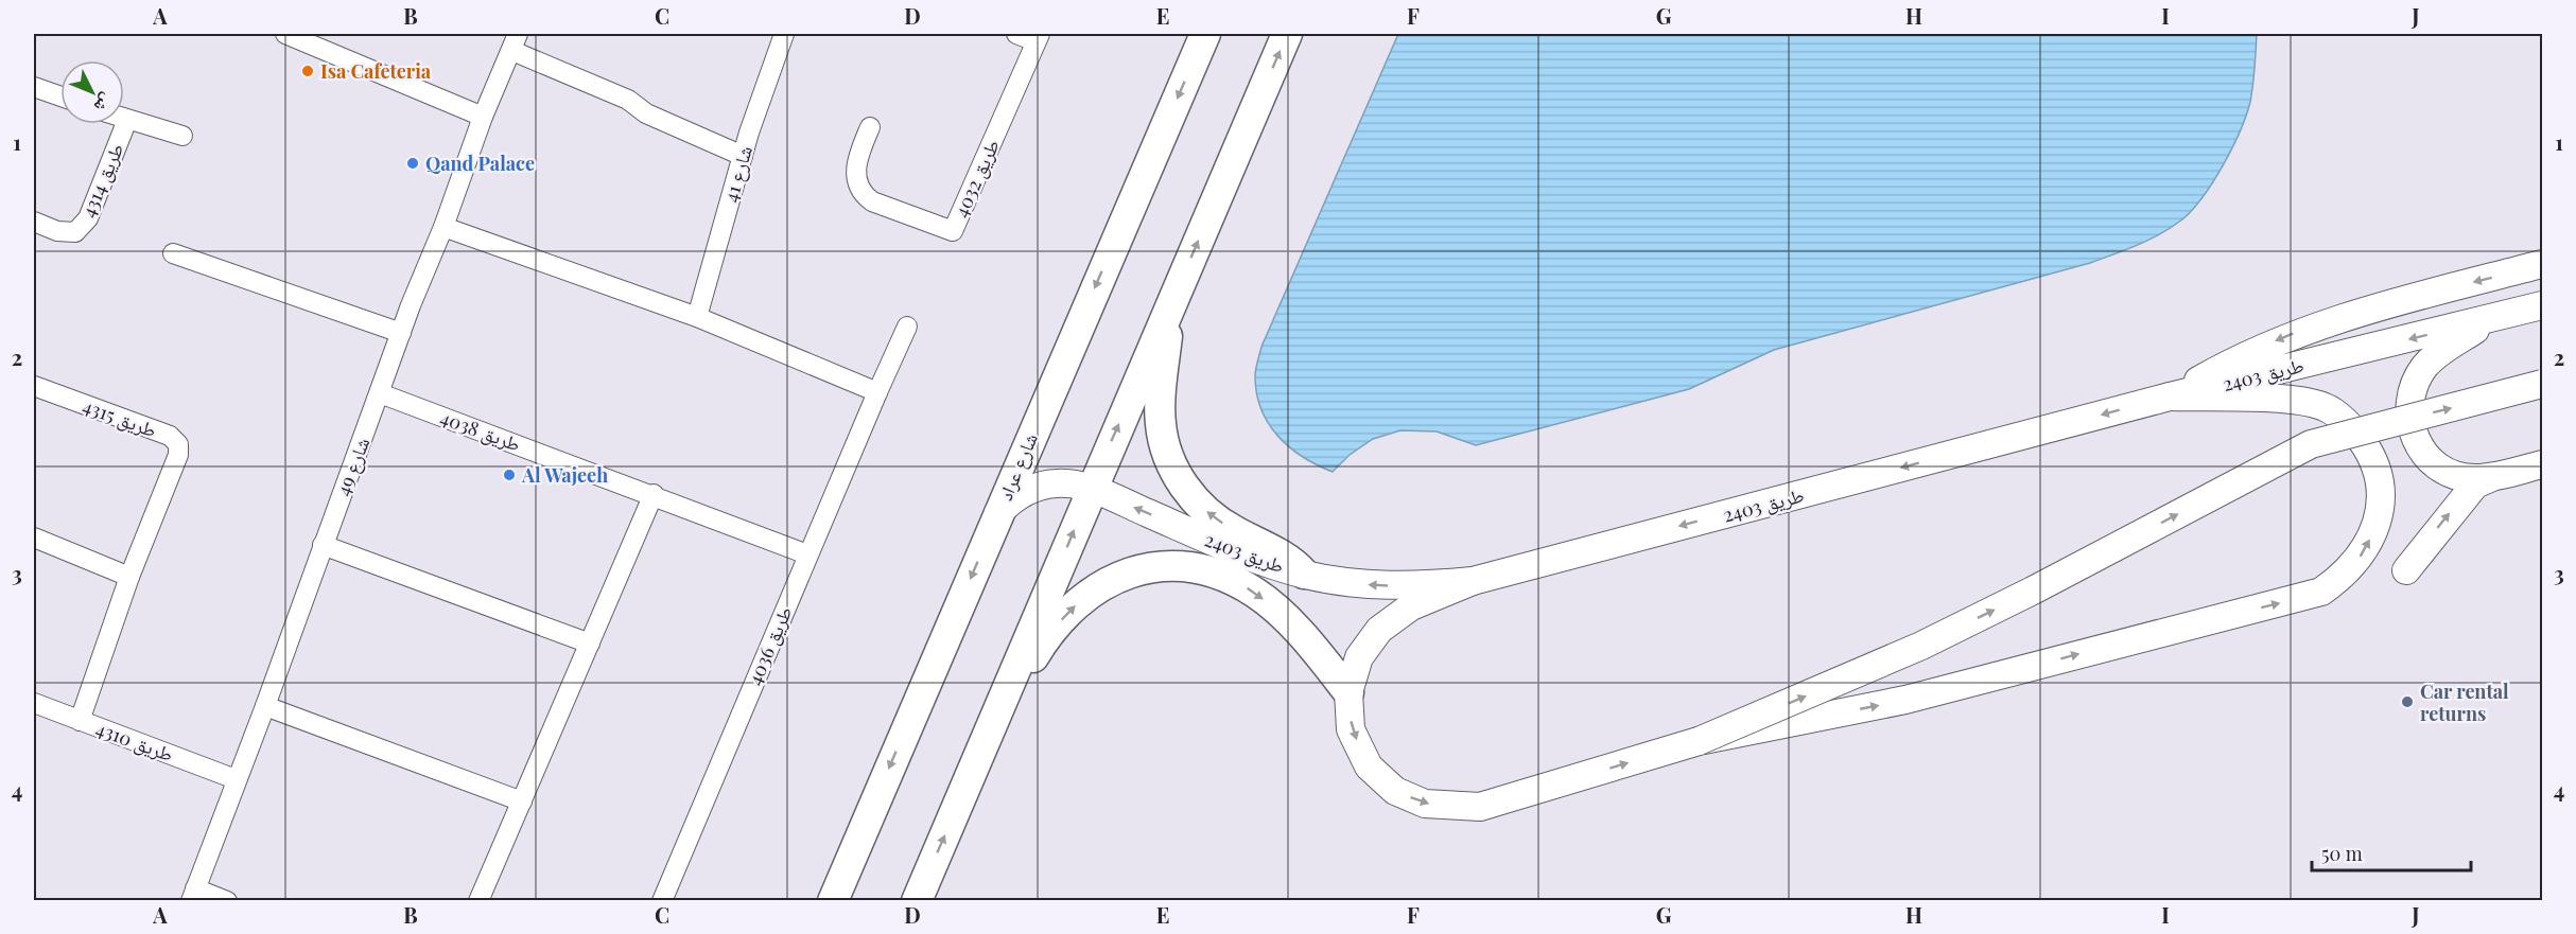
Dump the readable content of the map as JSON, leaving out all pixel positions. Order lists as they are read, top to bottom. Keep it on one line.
{"streets":{"main road":["طريق 2403","شارع عراد"],"street":["شارع 41","طريق 4032","طريق 4314","طريق 4315","طريق 4038","شارع 49","طريق 4036","طريق 4310"]},"crossings":[["طريق 2403","شارع عراد"],["طريق 4315","طريق 4310"],["طريق 4038","شارع 49"],["طريق 4038","طريق 4036"],["شارع 49","طريق 4310"]],"places":["Isa Cafeteria","Qand Palace","Al Wajeeh","Car rental returns"],"scale_bar":"50 m","north":"bottom right","grid":{"columns":["A","B","C","D","E","F","G","H","I","J"],"rows":["1","2","3","4"]}}
